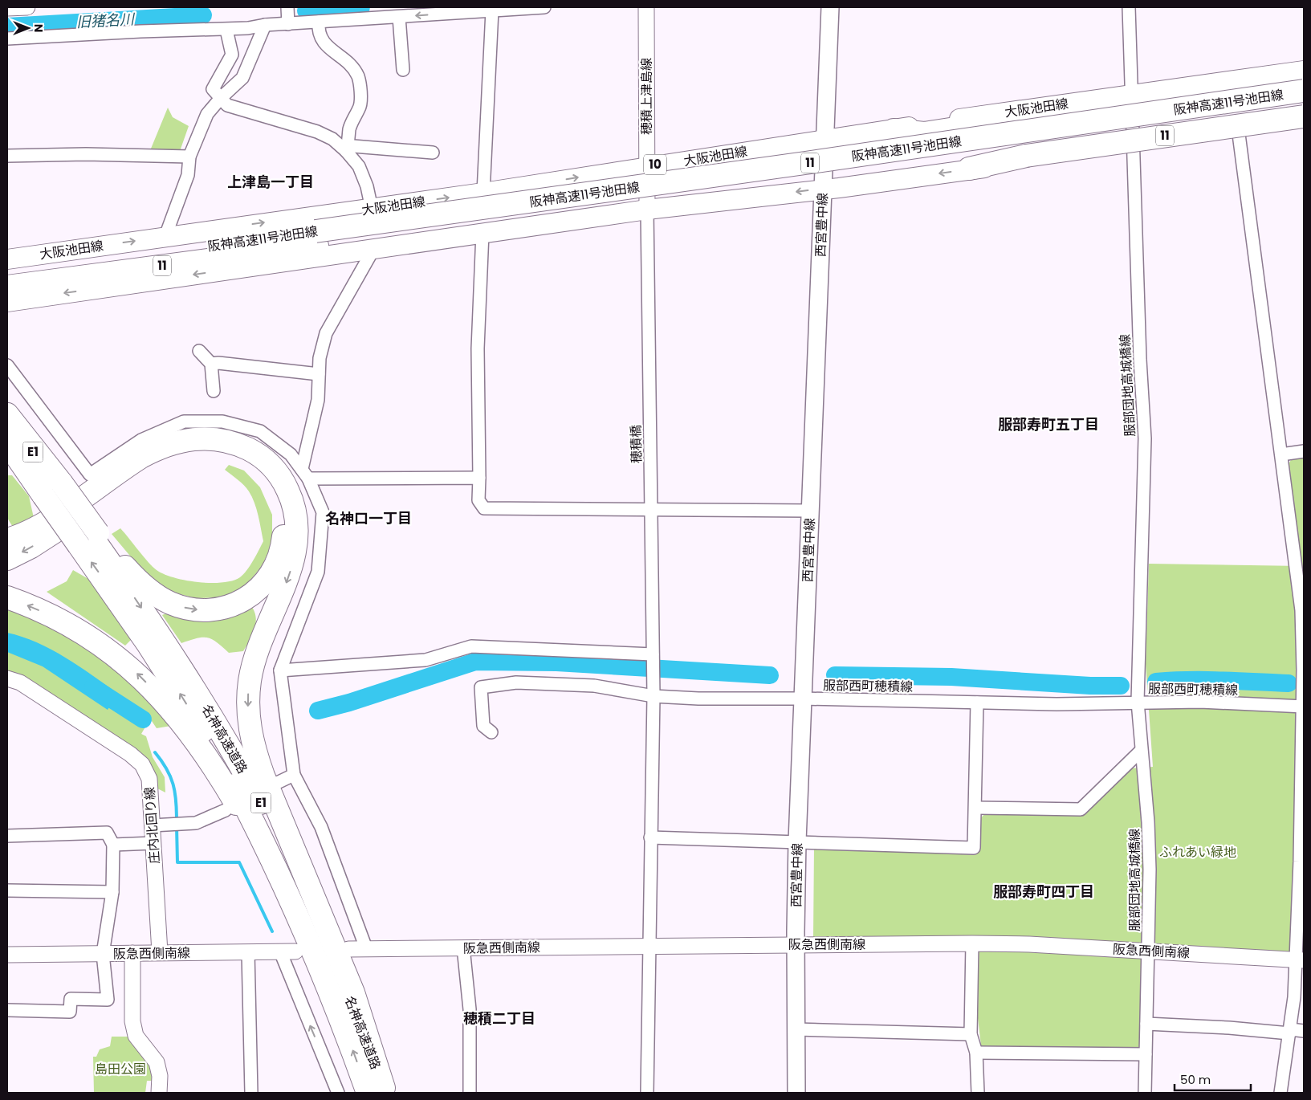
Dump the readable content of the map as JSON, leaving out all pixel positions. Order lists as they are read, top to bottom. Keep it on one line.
{"streets":{"highway":["阪神高速11号池田線","11","E1","名神高速道路"],"main road":["大阪池田線","10","西宮豊中線"],"street":["穂積上津島線","服部団地高城橋線","穂積橋","服部西町穂積線","庄内北回り線","阪急西側南線"]},"crossings":[["穂積上津島線","大阪池田線"],["穂積上津島線","穂積橋"],["阪神高速11号池田線","大阪池田線"],["大阪池田線","西宮豊中線"],["大阪池田線","服部団地高城橋線"],["西宮豊中線","服部西町穂積線"],["西宮豊中線","阪急西側南線"],["服部団地高城橋線","服部西町穂積線"],["服部団地高城橋線","阪急西側南線"],["穂積橋","服部西町穂積線"],["穂積橋","阪急西側南線"],["庄内北回り線","阪急西側南線"]],"districts":["上津島一丁目","服部寿町五丁目","名神口一丁目","服部寿町四丁目","穂積二丁目"],"water":["旧猪名川"],"parks":["ふれあい緑地","島田公園"],"scale_bar":"50 m","north":"right"}
